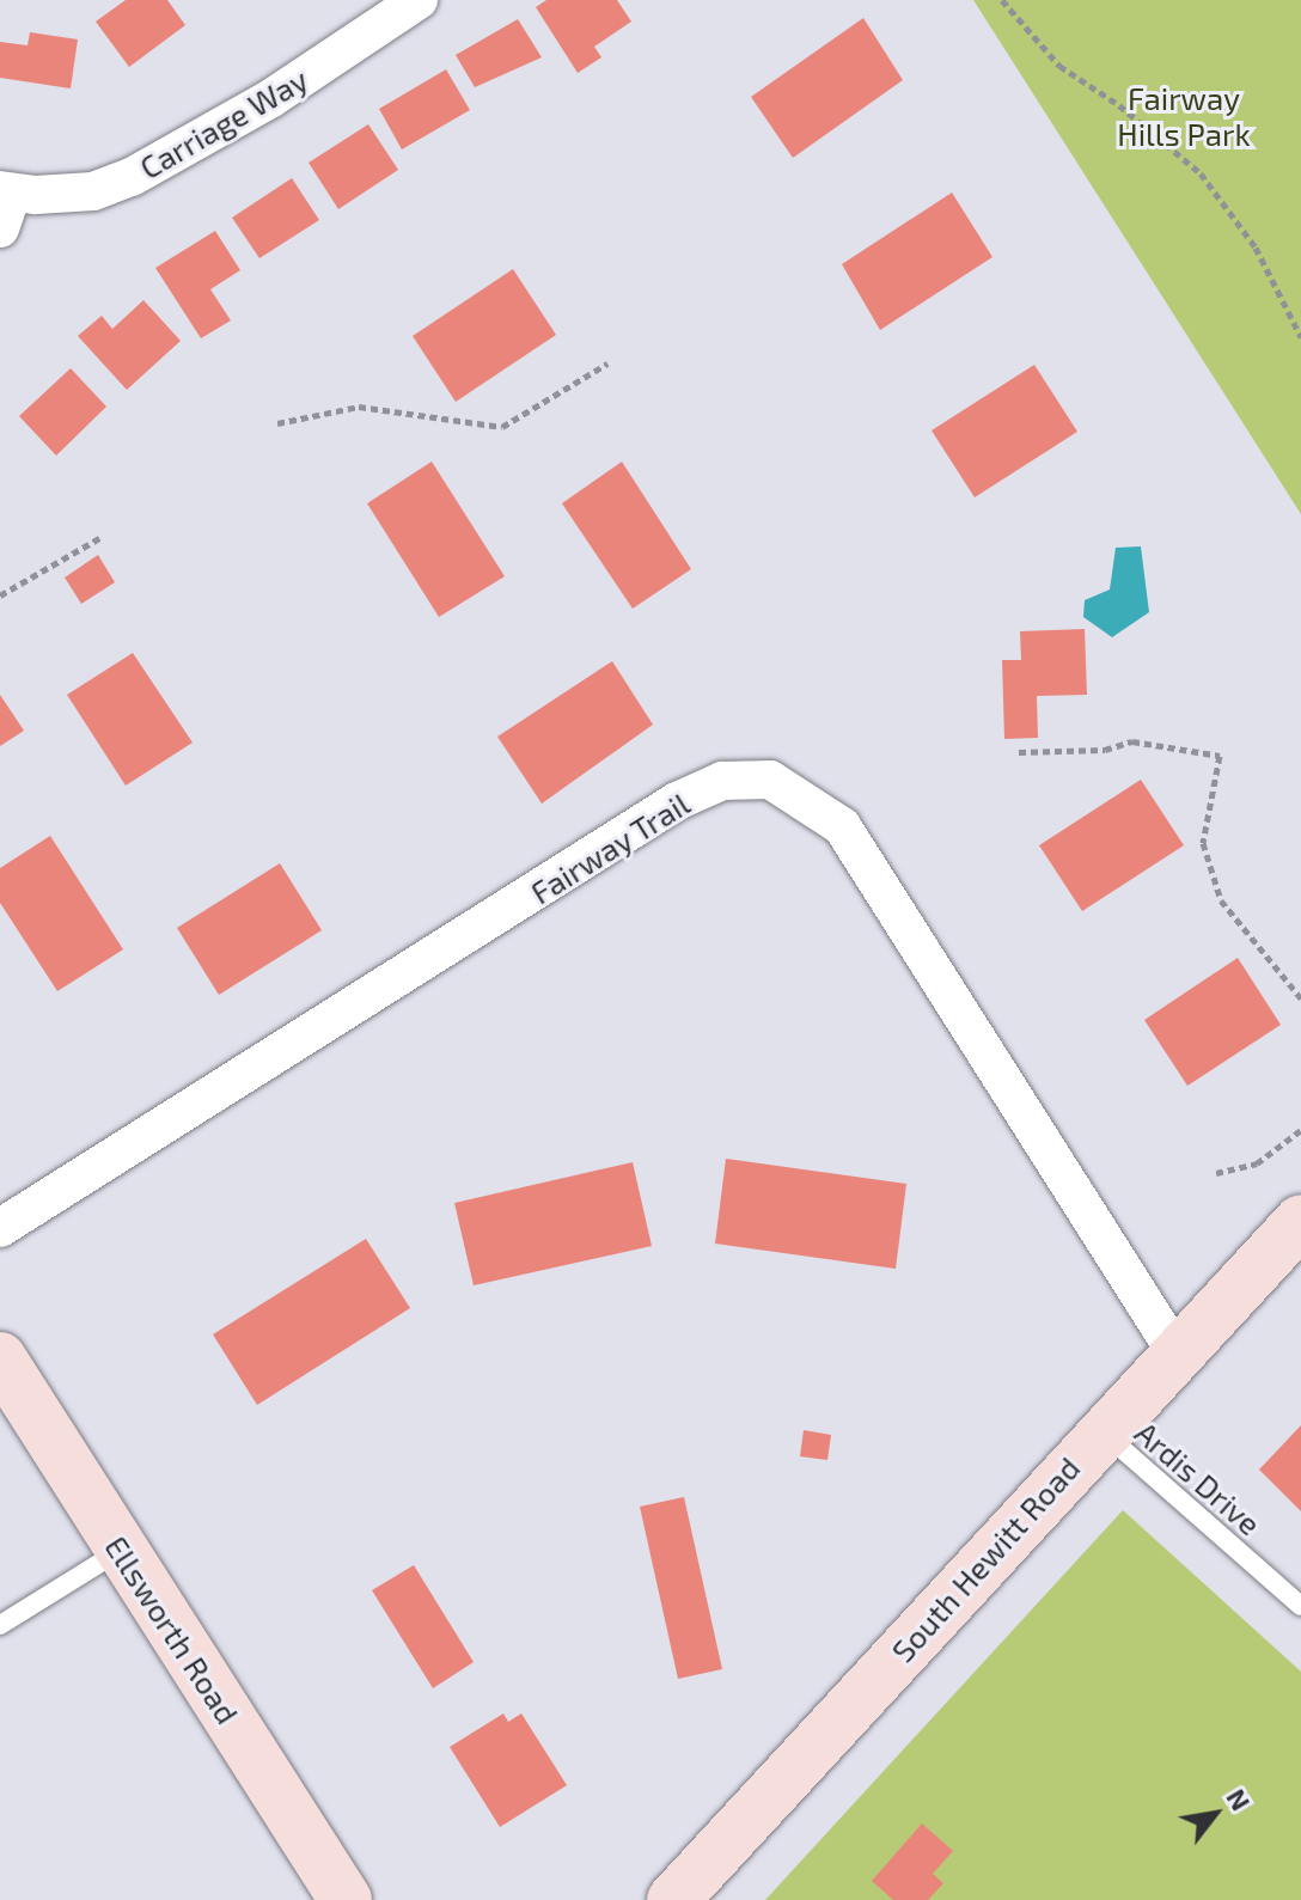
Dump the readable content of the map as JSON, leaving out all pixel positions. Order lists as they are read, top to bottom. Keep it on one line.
{"streets":{"main road":["South Hewitt Road","Ellsworth Road"],"street":["Carriage Way","Fairway Trail"],"lane":["Ardis Drive"]},"crossings":[["Fairway Trail","South Hewitt Road"],["Ardis Drive","South Hewitt Road"]],"parks":["Fairway Hills Park"],"north":"top right"}
